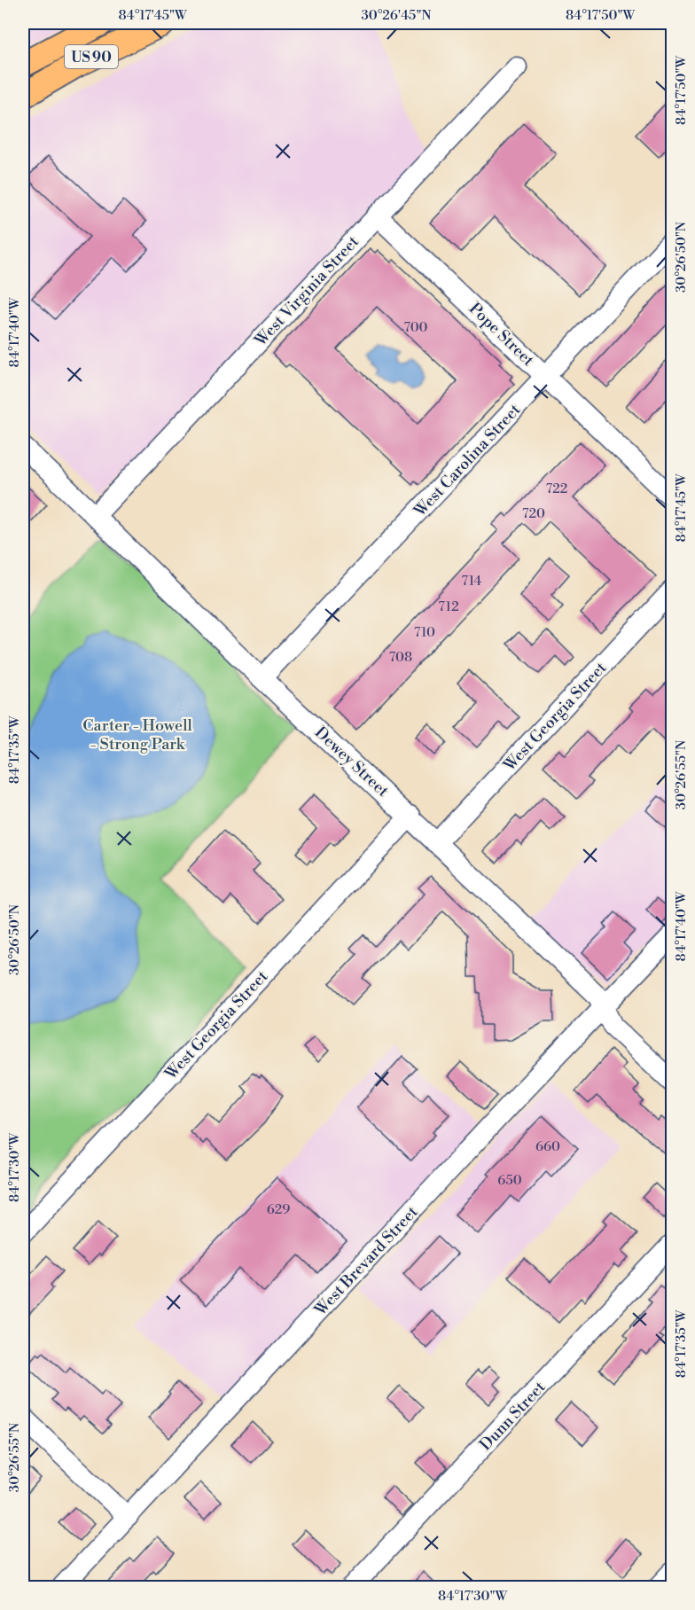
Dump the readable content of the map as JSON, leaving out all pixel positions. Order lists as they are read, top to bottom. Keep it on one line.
{"streets":{"main road":["US 90"],"street":["West Virginia Street","Pope Street","West Carolina Street","West Georgia Street","Dewey Street","West Brevard Street","Dunn Street"]},"crossings":[["West Virginia Street","Pope Street"],["West Virginia Street","Dewey Street"],["Pope Street","West Carolina Street"],["West Carolina Street","Dewey Street"],["West Georgia Street","Dewey Street"],["Dewey Street","West Brevard Street"]],"parks":["Carter - Howell - Strong Park"],"house_numbers":["700","722","720","714","712","710","708","660","650","629"],"coordinates":["84°17'45\"W","30°26'45\"N","84°17'50\"W","30°26'50\"N","84°17'40\"W","84°17'35\"W","30°26'55\"N","84°17'30\"W"]}
